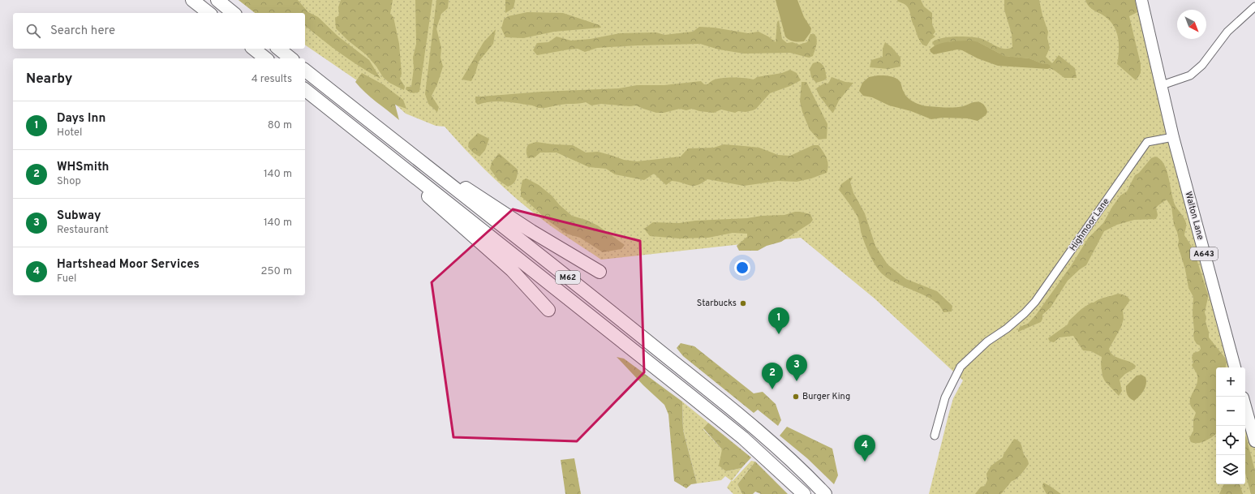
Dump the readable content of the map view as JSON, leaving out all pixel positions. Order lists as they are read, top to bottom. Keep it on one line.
{"streets":{"highway":["M62"],"main road":["Walton Lane","A643"],"street":["Highmoor Lane"]},"crossings":[["Walton Lane","Highmoor Lane"],["Walton Lane","A643"],["Highmoor Lane","A643"]],"places":["Starbucks","Burger King"],"north":"bottom right","page":{"search":"Search here","heading":["Nearby","4 results"],"list":[{"mark":"1","name":"Days Inn","note":"Hotel","value":"80 m"},{"mark":"2","name":"WHSmith","note":"Shop","value":"140 m"},{"mark":"3","name":"Subway","note":"Restaurant","value":"140 m"},{"mark":"4","name":"Hartshead Moor Services","note":"Fuel","value":"250 m"}],"pins":["1","3","2","4"],"map_buttons":["+","−"]}}
